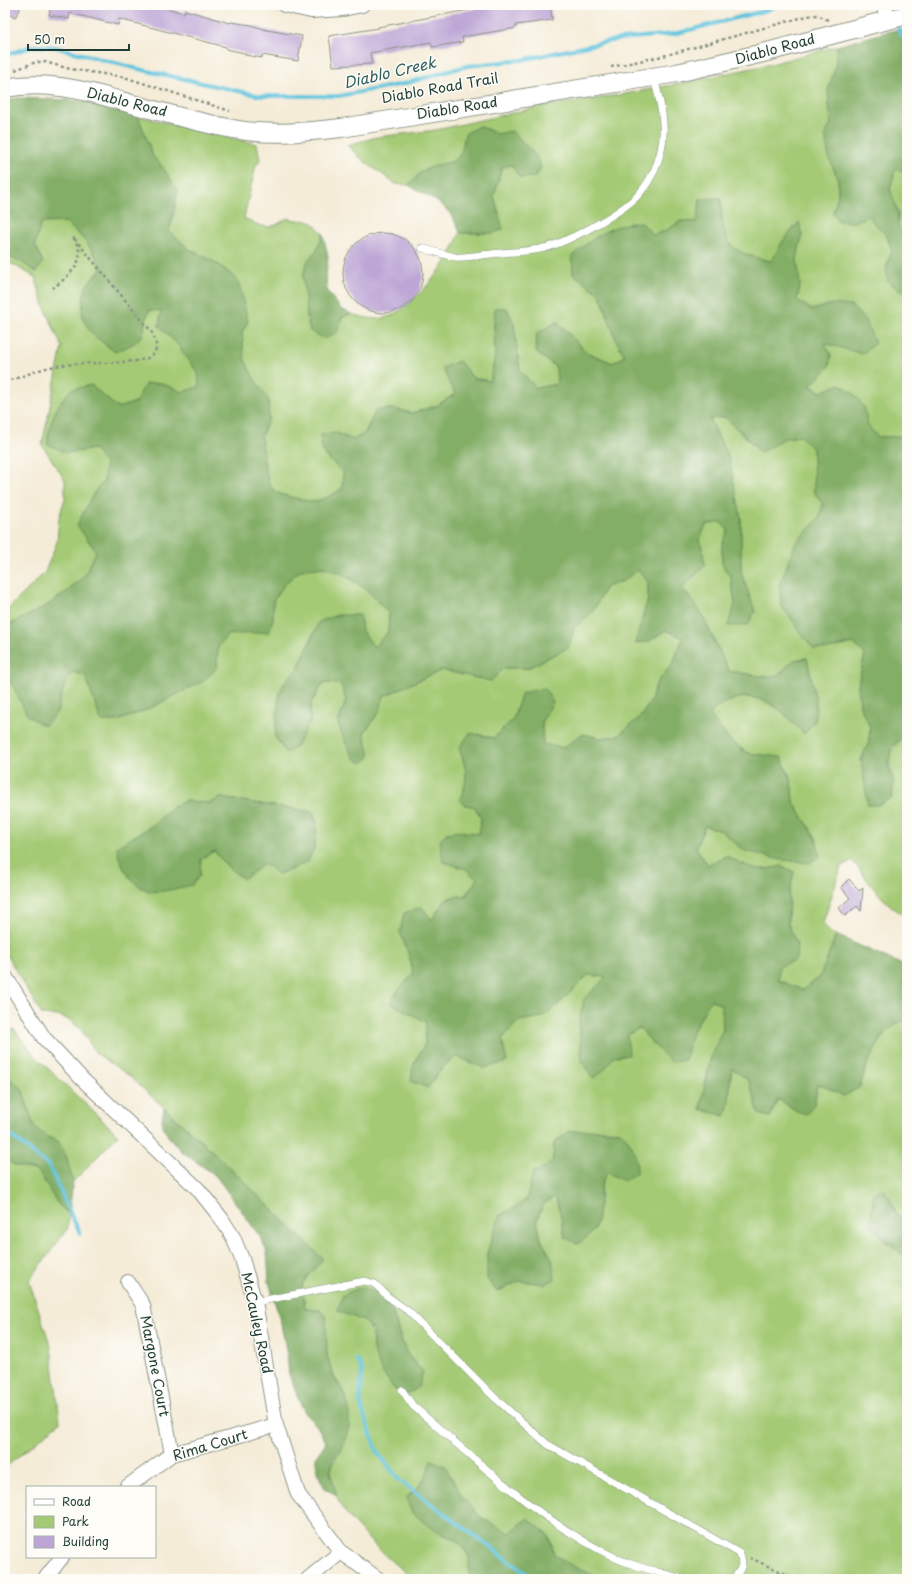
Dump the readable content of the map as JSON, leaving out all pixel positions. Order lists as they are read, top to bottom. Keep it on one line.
{"streets":{"street":["Diablo Road","McCauley Road","Margone Court","Rima Court"]},"crossings":[["McCauley Road","Rima Court"],["Margone Court","Rima Court"]],"water":["Diablo Creek"],"legend":["Road","Park","Building"],"scale_bar":"50 m"}
